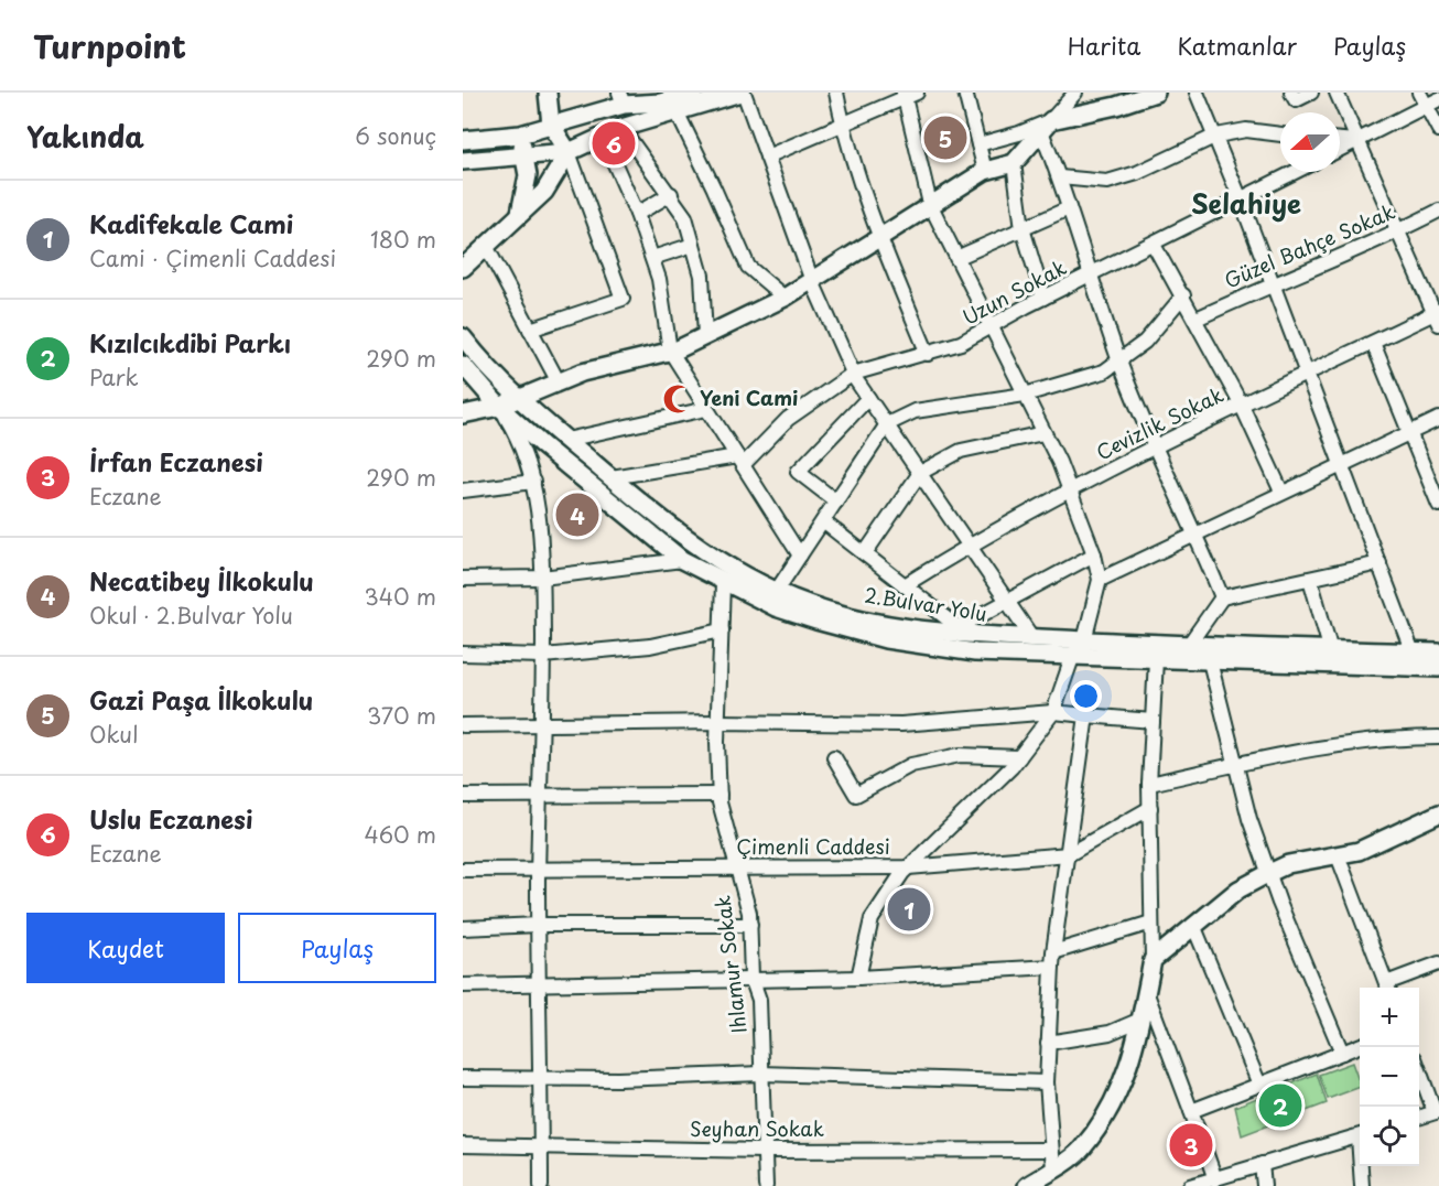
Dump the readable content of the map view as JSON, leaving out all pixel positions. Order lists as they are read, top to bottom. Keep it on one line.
{"streets":{"main road":["2.Bulvar Yolu"],"street":["Güzel Bahçe Sokak","Uzun Sokak","Cevizlik Sokak","Çimenli Caddesi","Ihlamur Sokak","Seyhan Sokak"]},"crossings":[["2.Bulvar Yolu","Ihlamur Sokak"],["Çimenli Caddesi","Ihlamur Sokak"],["Ihlamur Sokak","Seyhan Sokak"]],"districts":["Selahiye"],"places":{"mosque":["Yeni Cami"]},"north":"left","page":{"header":"Turnpoint","nav":["Harita","Katmanlar","Paylaş"],"heading":["Yakında","6 sonuç"],"pins":["5","6","4","1","2","3"],"list":[{"mark":"1","name":"Kadifekale Cami","note":"Cami · Çimenli Caddesi","value":"180 m"},{"mark":"2","name":"Kızılcıkdibi Parkı","note":"Park","value":"290 m"},{"mark":"3","name":"İrfan Eczanesi","note":"Eczane","value":"290 m"},{"mark":"4","name":"Necatibey İlkokulu","note":"Okul · 2.Bulvar Yolu","value":"340 m"},{"mark":"5","name":"Gazi Paşa İlkokulu","note":"Okul","value":"370 m"},{"mark":"6","name":"Uslu Eczanesi","note":"Eczane","value":"460 m"}],"buttons":["Kaydet","Paylaş"],"map_buttons":["+","−"]}}
